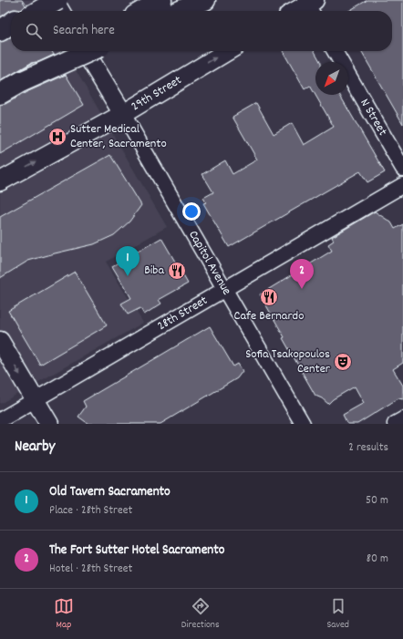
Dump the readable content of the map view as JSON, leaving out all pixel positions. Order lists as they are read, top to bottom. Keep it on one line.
{"streets":{"main road":["29th Street","Capitol Avenue"],"street":["N Street","28th Street"]},"crossings":[["29th Street","Capitol Avenue"],["Capitol Avenue","28th Street"]],"one_way":["29th Street"],"places":{"hospital":["Sutter Medical Center, Sacramento"],"restaurant":["Biba","Cafe Bernardo"],"theatre":["Sofia Tsakopoulos Center"]},"north":"bottom left","page":{"search":"Search here","pins":["1","2"],"heading":["Nearby","2 results"],"list":[{"mark":"1","name":"Old Tavern Sacramento","note":"Place · 28th Street","value":"50 m"},{"mark":"2","name":"The Fort Sutter Hotel Sacramento","note":"Hotel · 28th Street","value":"80 m"}],"nav":["Map","Directions","Saved"]}}
